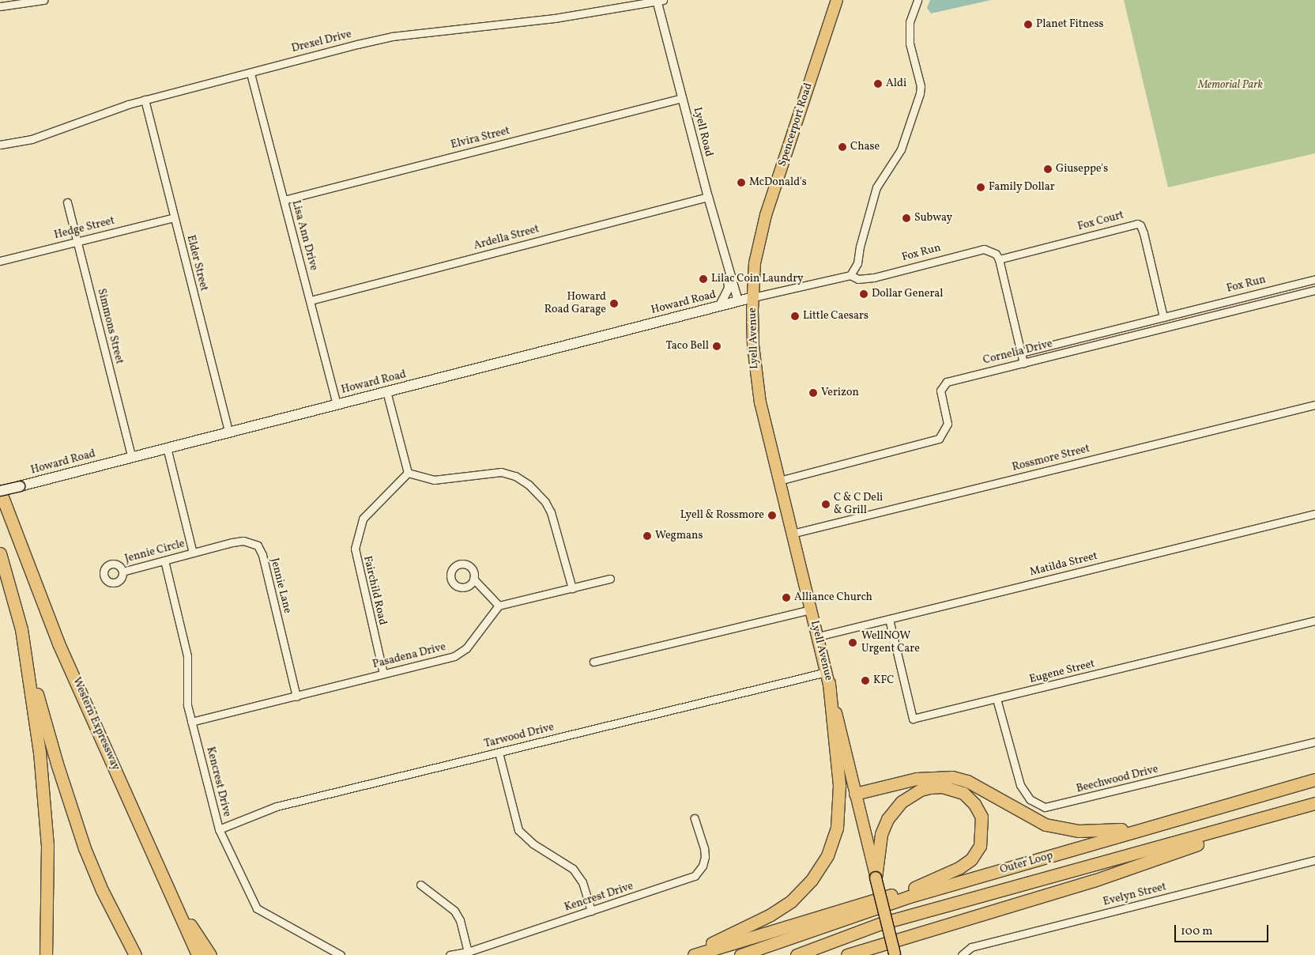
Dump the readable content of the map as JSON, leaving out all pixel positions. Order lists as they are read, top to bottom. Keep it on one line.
{"streets":{"highway":["Western Expressway","Outer Loop"],"main road":["Spencerport Road","Howard Road","Lyell Avenue"],"street":["Drexel Drive","Lyell Road","Elvira Street","Fox Court","Hedge Street","Lisa Ann Drive","Ardella Street","Fox Run","Elder Street","Simmons Street","Cornelia Drive","Rossmore Street","Jennie Circle","Matilda Street","Jennie Lane","Fairchild Road","Pasadena Drive","Eugene Street","Tarwood Drive","Beechwood Drive","Kencrest Drive","Evelyn Street"]},"crossings":[["Drexel Drive","Lyell Road"],["Drexel Drive","Lisa Ann Drive"],["Drexel Drive","Elder Street"],["Spencerport Road","Fox Run"],["Spencerport Road","Howard Road"],["Spencerport Road","Lyell Avenue"],["Lyell Road","Elvira Street"],["Lyell Road","Ardella Street"],["Lyell Road","Howard Road"],["Elvira Street","Lisa Ann Drive"],["Fox Court","Fox Run"],["Hedge Street","Elder Street"],["Hedge Street","Simmons Street"],["Lisa Ann Drive","Ardella Street"],["Lisa Ann Drive","Howard Road"],["Fox Run","Howard Road"],["Fox Run","Lyell Avenue"],["Elder Street","Howard Road"],["Howard Road","Simmons Street"],["Howard Road","Lyell Avenue"],["Howard Road","Western Expressway"],["Lyell Avenue","Cornelia Drive"],["Lyell Avenue","Rossmore Street"],["Lyell Avenue","Matilda Street"],["Lyell Avenue","Tarwood Drive"],["Jennie Circle","Jennie Lane"],["Jennie Circle","Kencrest Drive"],["Matilda Street","Eugene Street"],["Jennie Lane","Pasadena Drive"],["Fairchild Road","Pasadena Drive"],["Pasadena Drive","Kencrest Drive"],["Eugene Street","Beechwood Drive"],["Tarwood Drive","Kencrest Drive"]],"parks":["Memorial Park"],"places":["Planet Fitness","Aldi","Chase","Giuseppe's","McDonald's","Family Dollar","Subway","Lilac Coin Laundry","Dollar General","Howard Road Garage","Little Caesars","Taco Bell","Verizon","C & C Deli & Grill","Lyell & Rossmore","Wegmans","Alliance Church","WellNOW Urgent Care","KFC"],"scale_bar":"100 m"}
